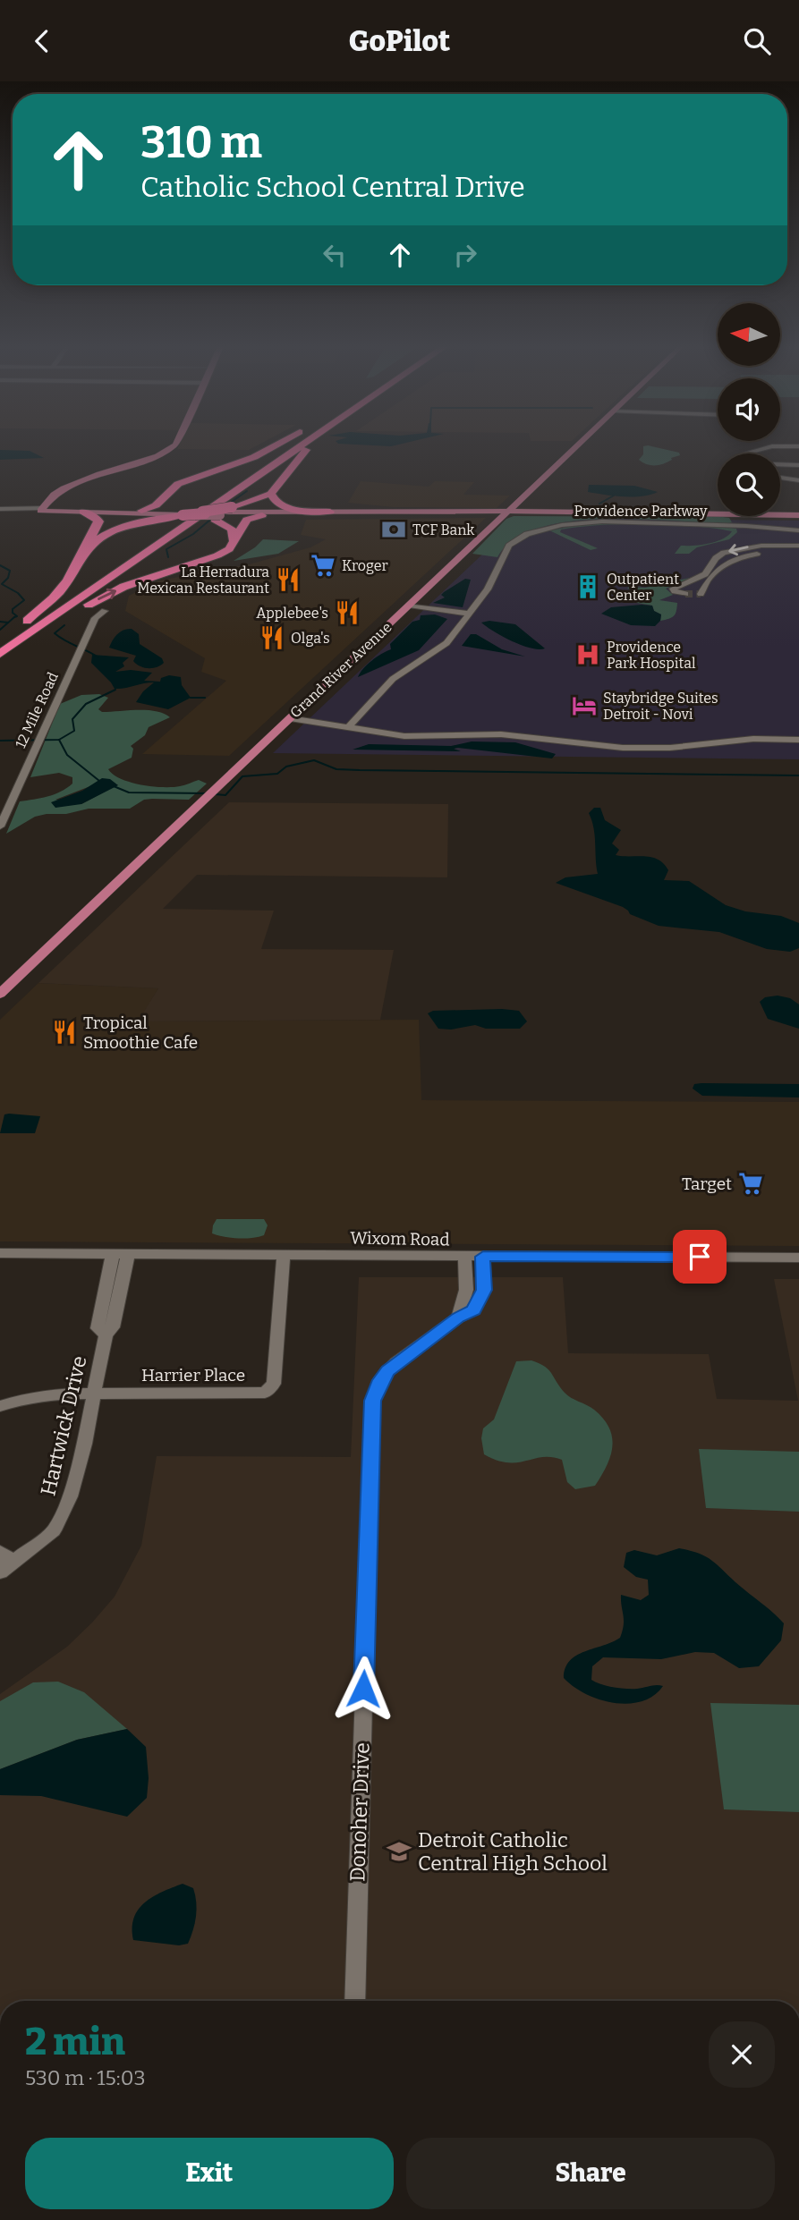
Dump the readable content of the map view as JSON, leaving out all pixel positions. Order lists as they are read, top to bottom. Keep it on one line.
{"streets":{"main road":["Grand River Avenue"],"street":["Providence Parkway","12 Mile Road","Wixom Road","Harrier Place","Hartwick Drive","Donoher Drive"]},"crossings":[["Wixom Road","Harrier Place"],["Wixom Road","Hartwick Drive"],["Harrier Place","Hartwick Drive"]],"places":{"bank":["TCF Bank"],"supermarket":["Kroger","Target"],"restaurant":["La Herradura Mexican Restaurant","Applebee's","Olga's","Tropical Smoothie Cafe"],"building":["Outpatient Center"],"hospital":["Providence Park Hospital"],"hotel":["Staybridge Suites Detroit - Novi"],"school or university":["Detroit Catholic Central High School"]},"north":"left","page":{"header":"GoPilot","turn":["310 m","Catholic School Central Drive"],"heading":["2 min","530 m · 15:03"],"buttons":["Exit","Share"]}}
